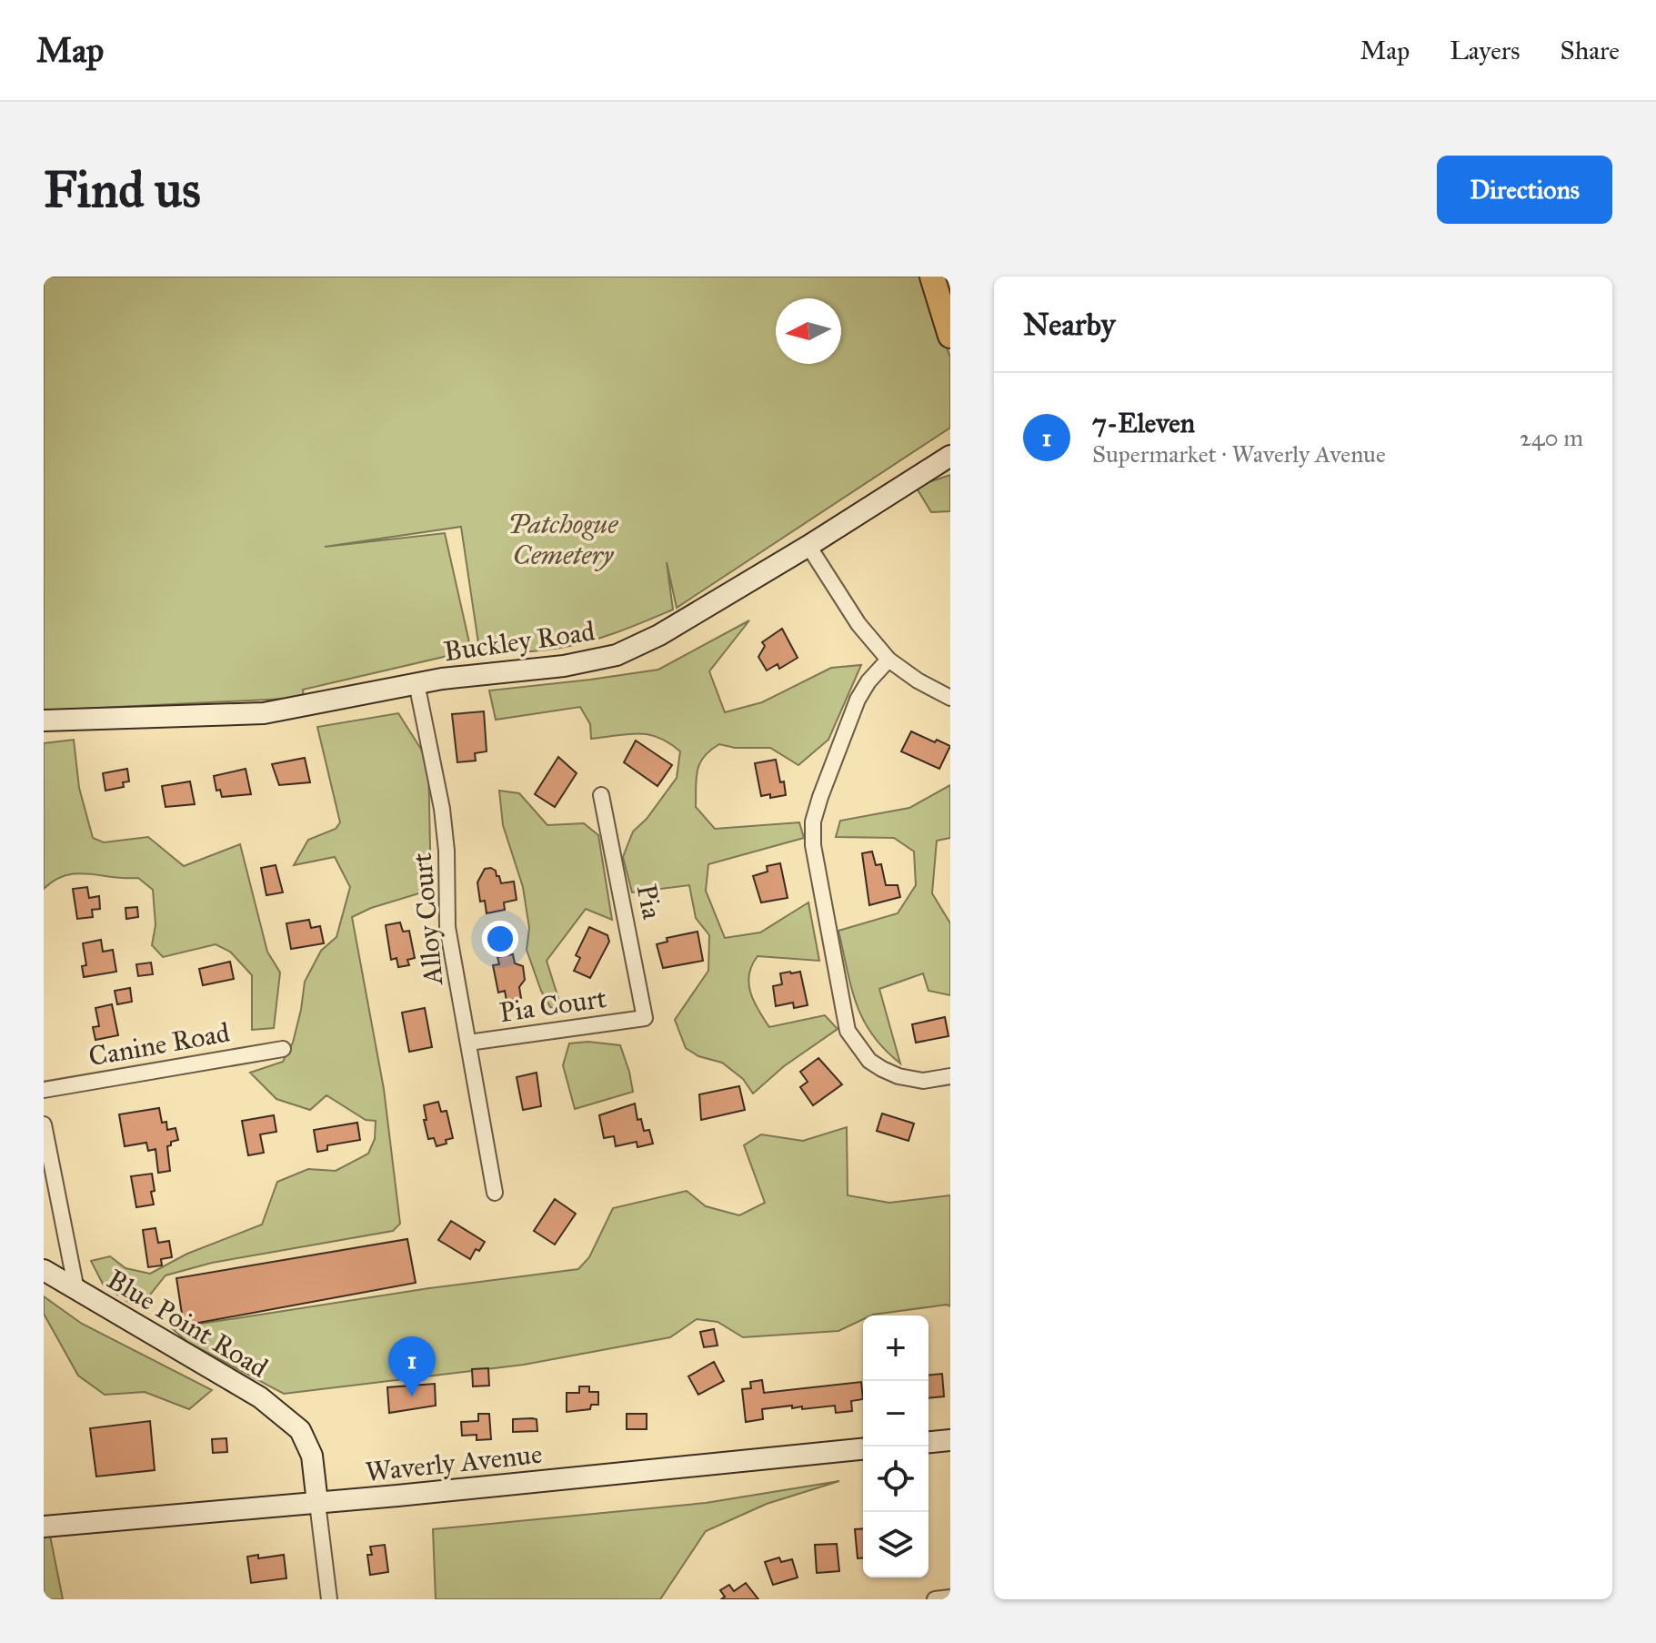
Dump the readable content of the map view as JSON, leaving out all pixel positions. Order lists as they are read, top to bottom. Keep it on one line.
{"streets":{"street":["Buckley Road","Pia","Alloy Court","Pia Court","Canine Road","Blue Point Road","Waverly Avenue"]},"crossings":[["Buckley Road","Alloy Court"],["Pia","Pia Court"],["Alloy Court","Pia Court"],["Blue Point Road","Waverly Avenue"]],"parks":["Patchogue Cemetery"],"north":"left","page":{"header":"Map","nav":["Map","Layers","Share"],"buttons":"Directions","title":"Find us","heading":"Nearby","list":[{"mark":"1","name":"7-Eleven","note":"Supermarket · Waverly Avenue","value":"240 m"}],"map_buttons":["+","−"],"pins":"1"}}
